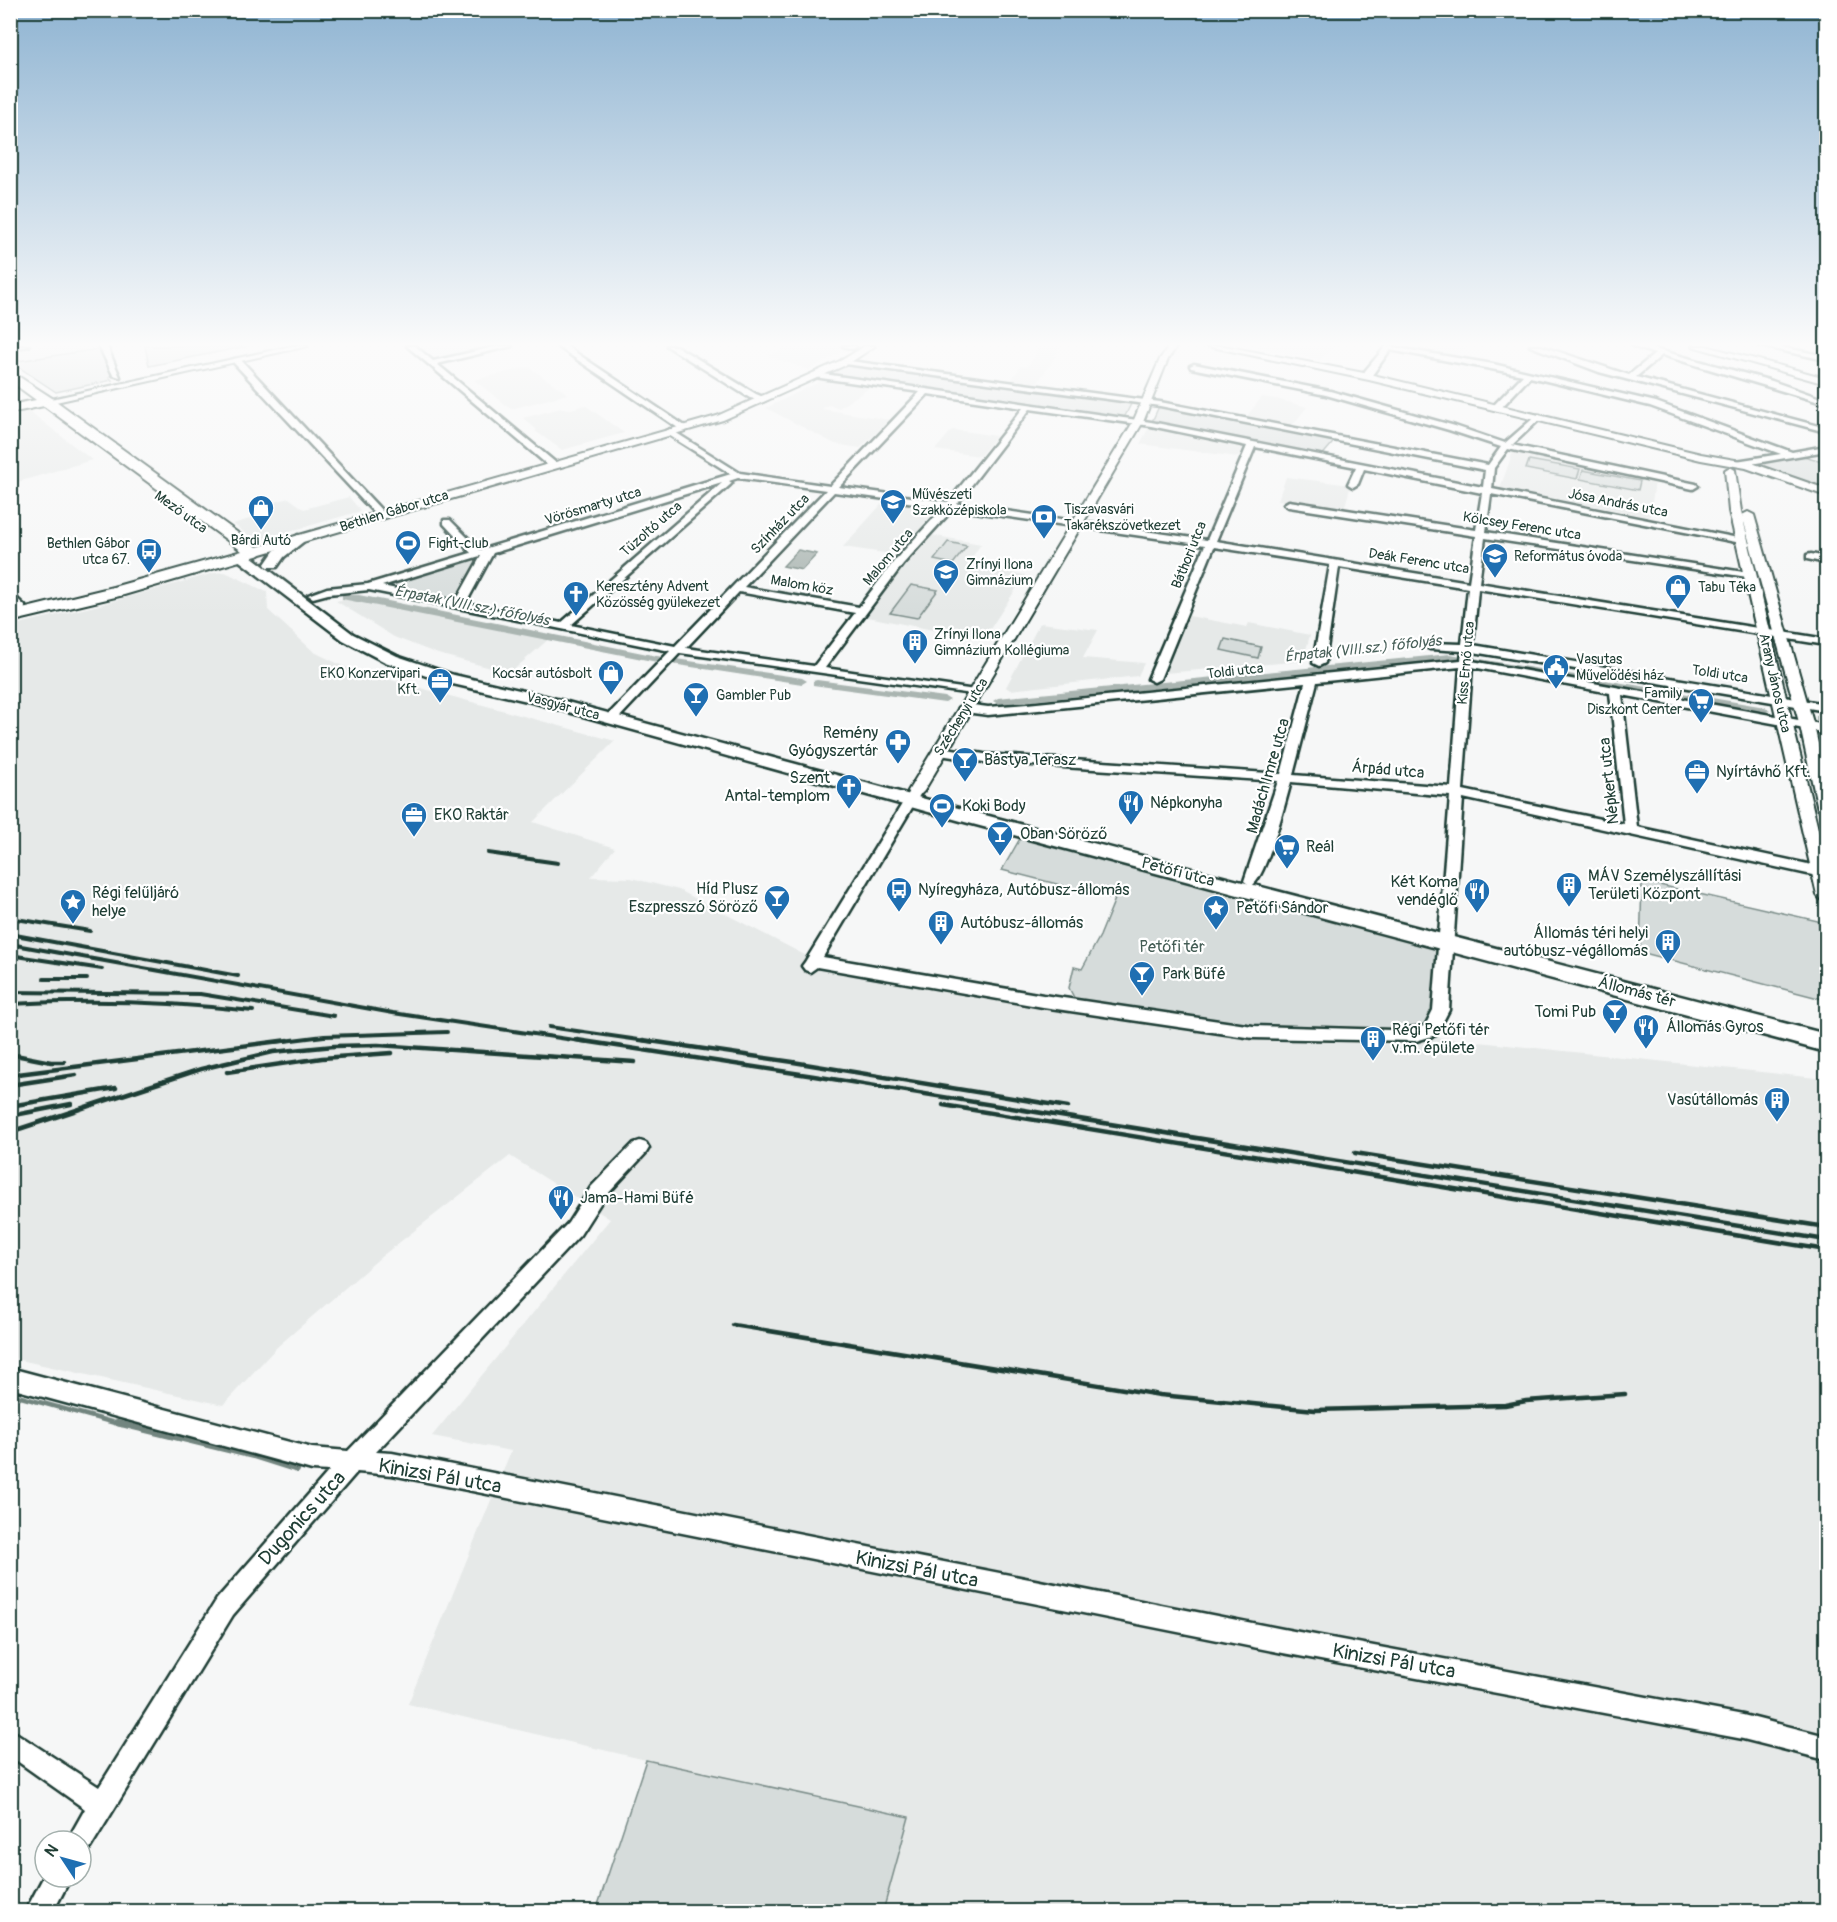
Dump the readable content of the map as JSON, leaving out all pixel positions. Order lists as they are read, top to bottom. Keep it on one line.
{"streets":{"main road":["Mező utca","Vasgyár utca","Petőfi utca","Állomás tér"],"street":["Jósa András utca","Vörösmarty utca","Bethlen Gábor utca","Színház utca","Kölcsey Ferenc utca","Tűzoltó utca","Báthori utca","Malom utca","Deák Ferenc utca","Malom köz","Kiss Ernő utca","Toldi utca","Arany János utca","Széchenyi utca","Árpád utca","Madách Imre utca","Népkert utca","Kinizsi Pál utca","Dugonics utca"]},"crossings":[["Jósa András utca","Báthori utca"],["Jósa András utca","Kiss Ernő utca"],["Jósa András utca","Arany János utca"],["Vörösmarty utca","Tűzoltó utca"],["Vörösmarty utca","Deák Ferenc utca"],["Bethlen Gábor utca","Mező utca"],["Bethlen Gábor utca","Vasgyár utca"],["Mező utca","Vasgyár utca"],["Színház utca","Deák Ferenc utca"],["Színház utca","Malom köz"],["Színház utca","Vasgyár utca"],["Kölcsey Ferenc utca","Kiss Ernő utca"],["Kölcsey Ferenc utca","Arany János utca"],["Tűzoltó utca","Deák Ferenc utca"],["Báthori utca","Deák Ferenc utca"],["Malom utca","Deák Ferenc utca"],["Malom utca","Malom köz"],["Deák Ferenc utca","Kiss Ernő utca"],["Deák Ferenc utca","Arany János utca"],["Deák Ferenc utca","Széchenyi utca"],["Kiss Ernő utca","Toldi utca"],["Kiss Ernő utca","Széchenyi utca"],["Kiss Ernő utca","Árpád utca"],["Kiss Ernő utca","Petőfi utca"],["Kiss Ernő utca","Állomás tér"],["Toldi utca","Arany János utca"],["Toldi utca","Széchenyi utca"],["Toldi utca","Madách Imre utca"],["Toldi utca","Népkert utca"],["Arany János utca","Árpád utca"],["Vasgyár utca","Széchenyi utca"],["Vasgyár utca","Petőfi utca"],["Széchenyi utca","Árpád utca"],["Széchenyi utca","Petőfi utca"],["Széchenyi utca","Állomás tér"],["Árpád utca","Madách Imre utca"],["Árpád utca","Népkert utca"],["Madách Imre utca","Petőfi utca"],["Petőfi utca","Állomás tér"],["Kinizsi Pál utca","Dugonics utca"]],"water":["Érpatak (VIII.sz.) főfolyás"],"parks":["Petőfi tér"],"places":{"school or university":["Művészeti Szakközépiskola","Református óvoda","Zrínyi Ilona Gimnázium"],"shop":["Bárdi Autó","Tabu Téka","Kocsár autósbolt"],"bank":["Tiszavasvári Takarékszövetkezet"],"sports":["Fight-club","Koki Body"],"bus stop":["Bethlen Gábor utca 67.","Nyíregyháza, Autóbusz-állomás"],"church":["Keresztény Advent Közösség gyülekezet","Szent Antal-templom"],"building":["Zrínyi Ilona Gimnázium Kollégiuma","MÁV Személyszállítási Területi Központ","Autóbusz-állomás","Állomás téri helyi autóbusz-végállomás","Régi Petőfi tér v.m. épülete","Vasútállomás"],"public building":["Vasutas Művelődési ház"],"office":["EKO Konzervipari Kft.","Nyírtávhő Kft.","EKO Raktár"],"bar":["Gambler Pub","Bástya Terasz","Oban Söröző","Híd Plusz Eszpresszó Söröző","Park Büfé","Tomi Pub"],"supermarket":["Family Diszkont Center","Reál"],"pharmacy":["Remény Gyógyszertár"],"restaurant":["Népkonyha","Két Koma vendéglő","Állomás Gyros","Jama-Hami Büfé"],"place":["Régi felűljáró helye","Petőfi Sándor"]},"north":"top left"}
